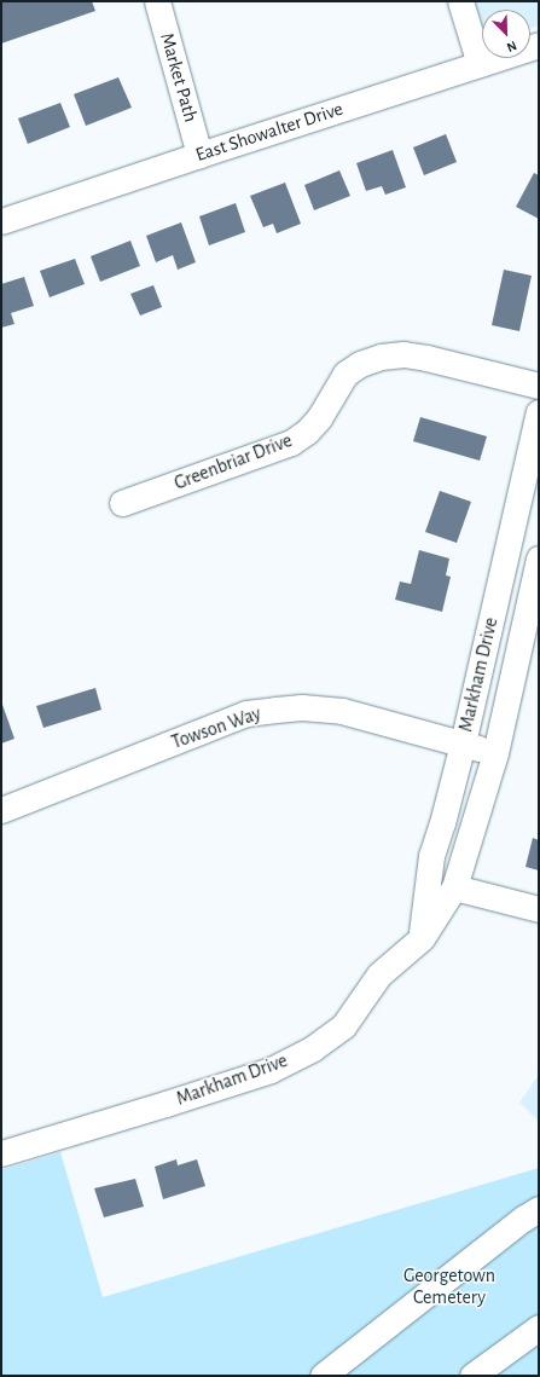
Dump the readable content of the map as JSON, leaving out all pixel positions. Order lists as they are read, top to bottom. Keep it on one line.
{"streets":{"street":["Market Path","East Showalter Drive","Greenbriar Drive","Markham Drive","Towson Way"]},"crossings":[["Market Path","East Showalter Drive"],["Markham Drive","Towson Way"]],"parks":["Georgetown Cemetery"],"north":"bottom right"}
